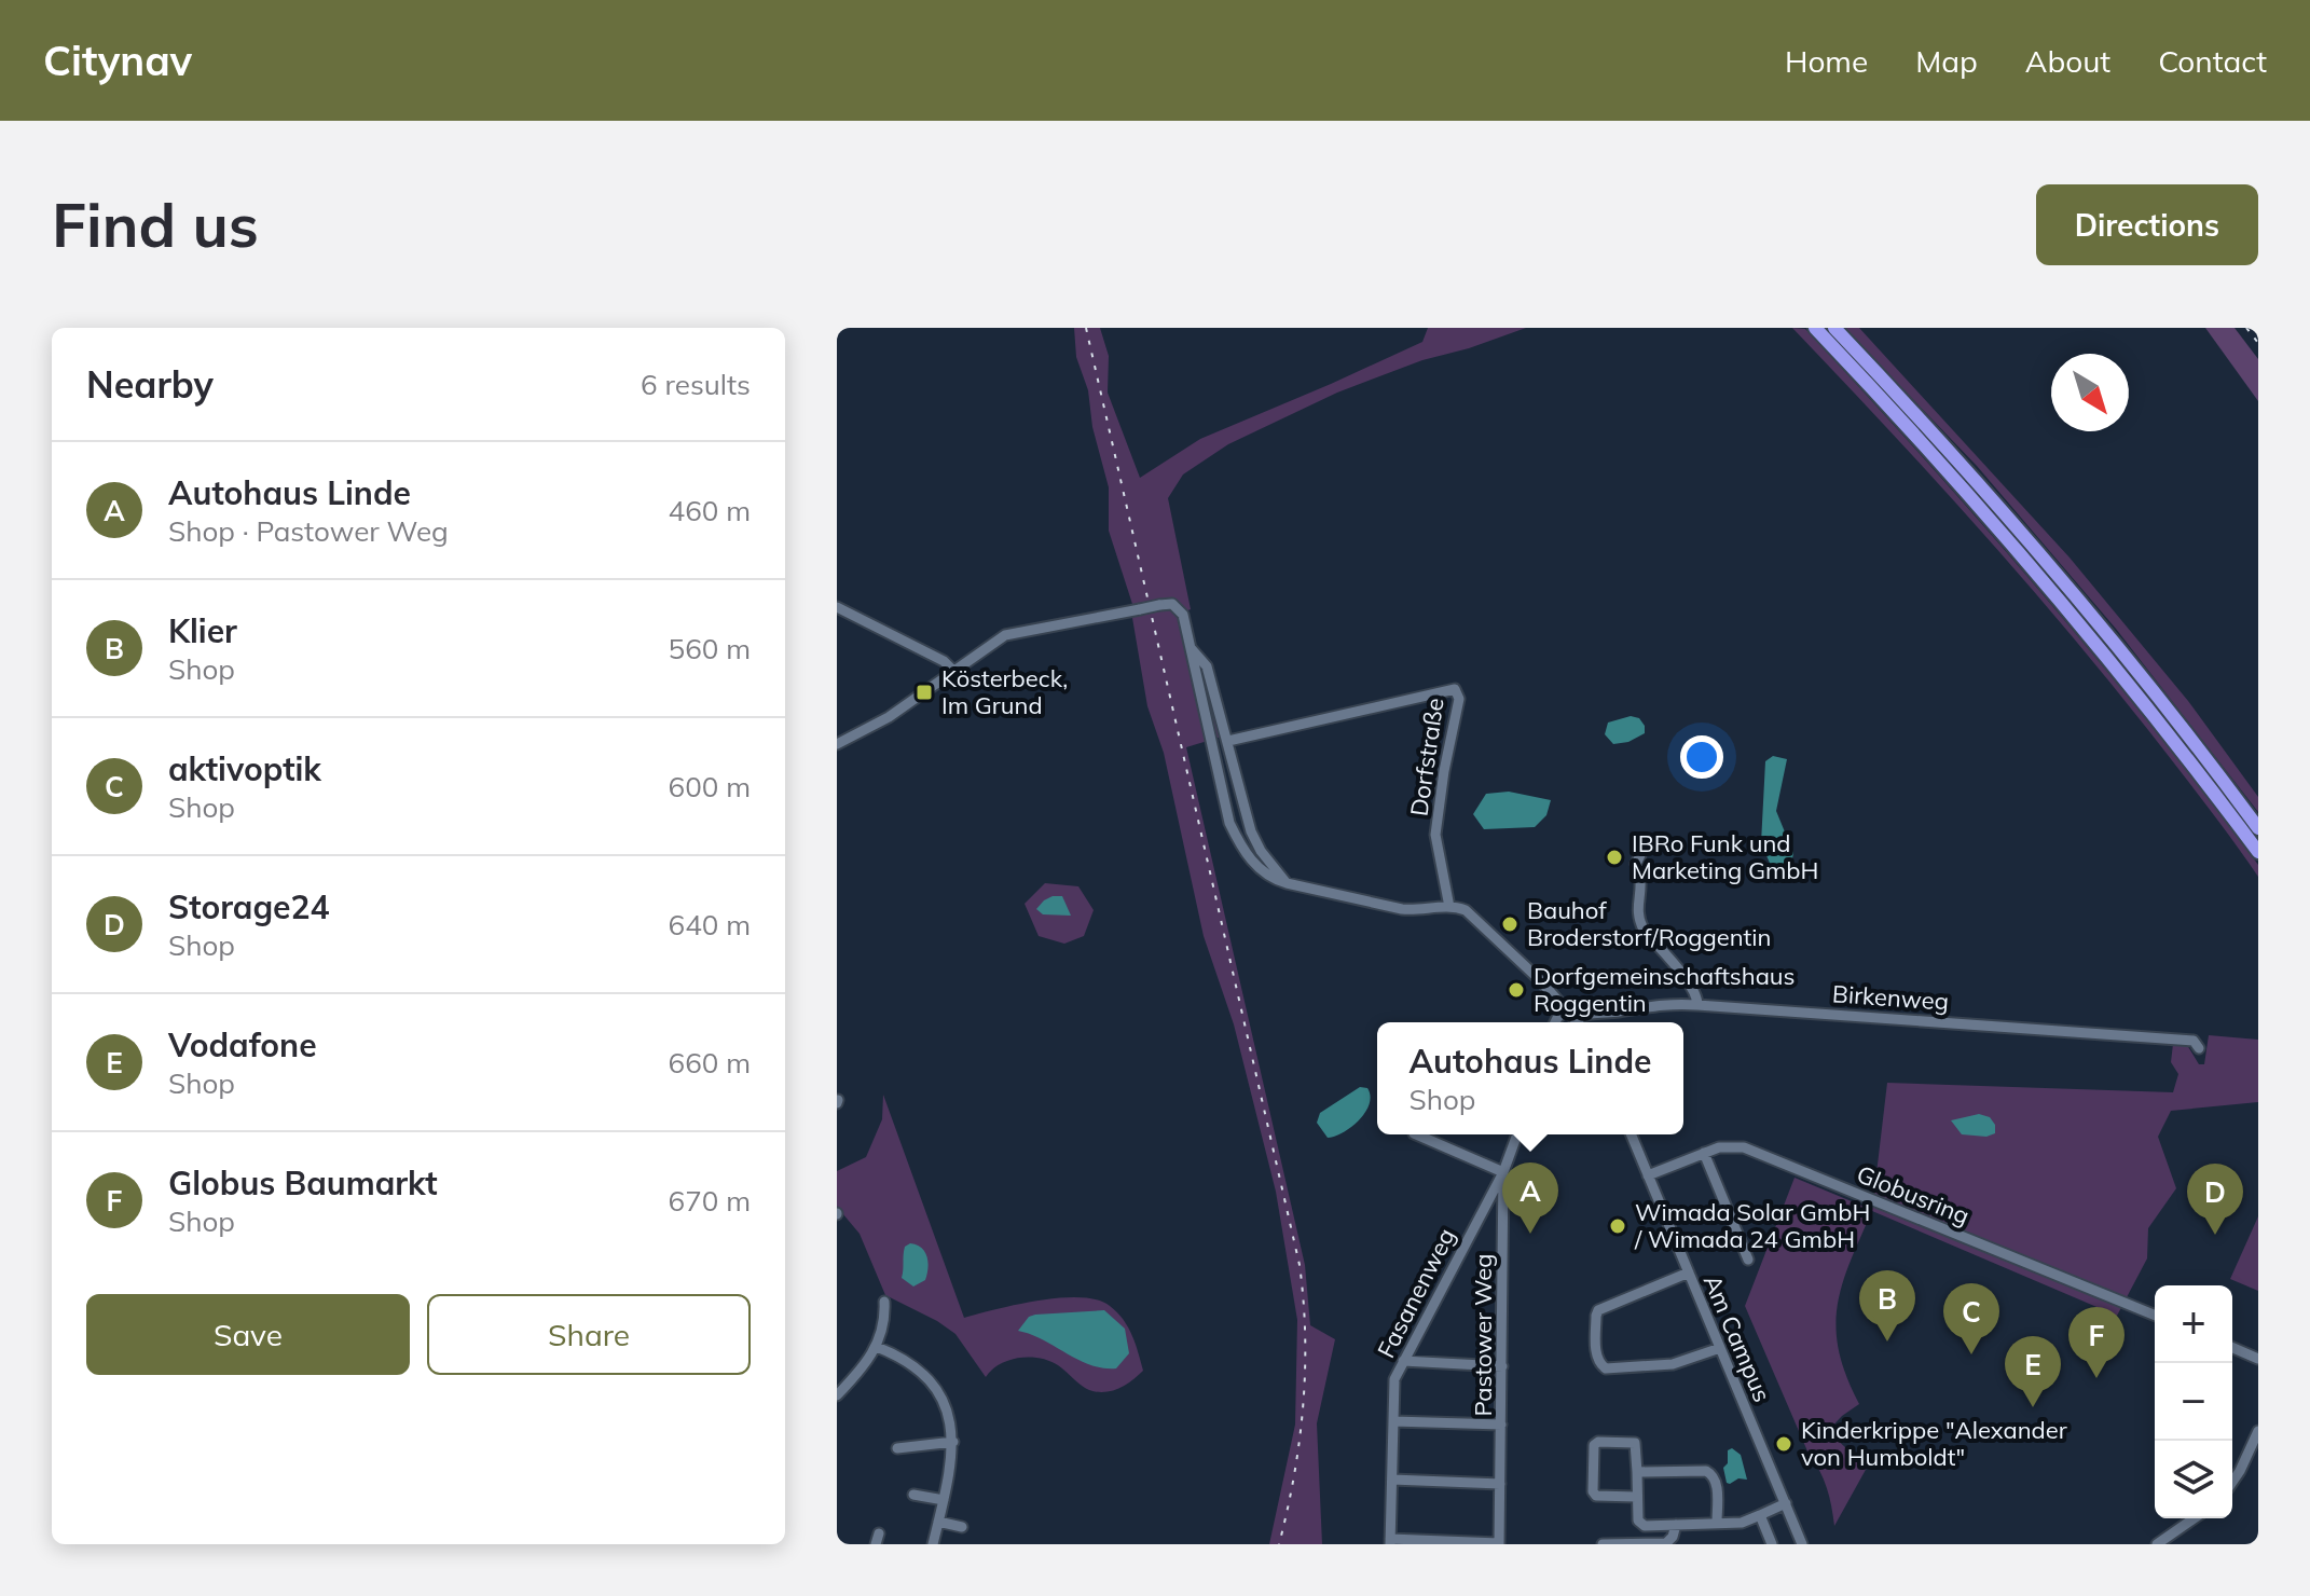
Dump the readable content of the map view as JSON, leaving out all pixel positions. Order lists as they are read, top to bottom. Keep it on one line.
{"streets":{"street":["Dorfstraße","Birkenweg","Globusring","Fasanenweg","Pastower Weg","Am Campus"]},"crossings":[["Globusring","Am Campus"],["Fasanenweg","Pastower Weg"]],"places":{"transit":["Kösterbeck, Im Grund"],"other":["IBRo Funk und Marketing GmbH","Bauhof Broderstorf/Roggentin","Dorfgemeinschaftshaus Roggentin","Wimada Solar GmbH / Wimada 24 GmbH","Kinderkrippe \"Alexander von Humboldt\""]},"north":"bottom right","page":{"header":"Citynav","nav":["Home","Map","About","Contact"],"buttons":["Directions",["Save","Share"]],"title":"Find us","heading":["Nearby","6 results"],"list":[{"mark":"A","name":"Autohaus Linde","note":"Shop · Pastower Weg","value":"460 m"},{"mark":"B","name":"Klier","note":"Shop","value":"560 m"},{"mark":"C","name":"aktivoptik","note":"Shop","value":"600 m"},{"mark":"D","name":"Storage24","note":"Shop","value":"640 m"},{"mark":"E","name":"Vodafone","note":"Shop","value":"660 m"},{"mark":"F","name":"Globus Baumarkt","note":"Shop","value":"670 m"}],"popup":["Autohaus Linde","Shop"],"pins":["A","D","B","C","F","E"],"map_buttons":["+","−"]}}
